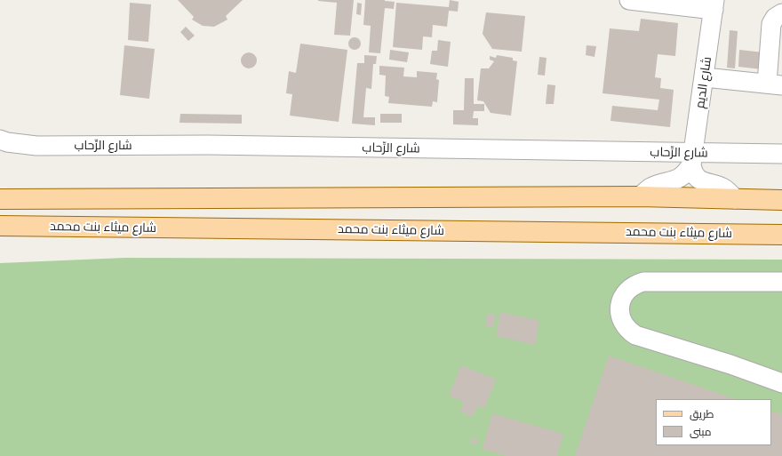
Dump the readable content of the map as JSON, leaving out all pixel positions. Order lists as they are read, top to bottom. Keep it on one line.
{"streets":{"main road":["شارع ميثاء بنت محمد"],"street":["شارع الديم","شارع الرِّحاب"]},"crossings":[["شارع الديم","شارع الرِّحاب"]],"legend":["طريق","مبنى"]}
